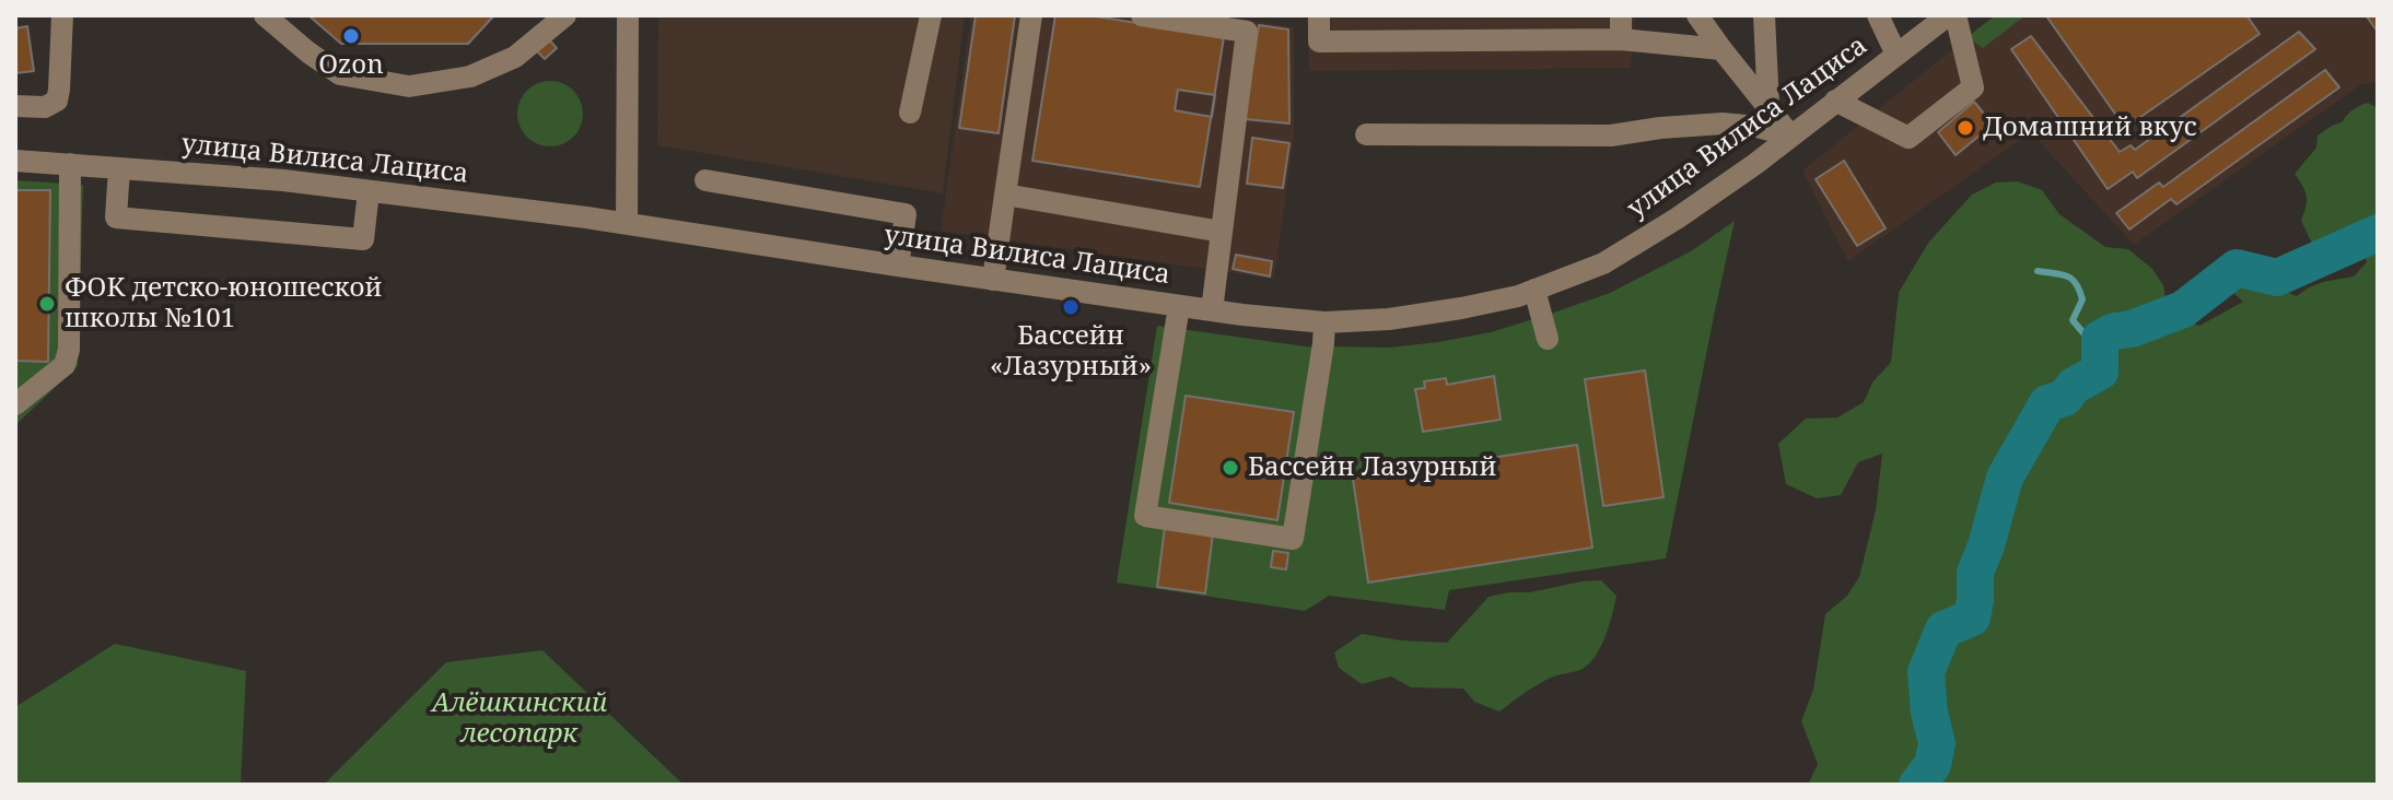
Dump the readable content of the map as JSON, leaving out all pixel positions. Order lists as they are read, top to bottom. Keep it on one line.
{"streets":{"street":["улица Вилиса Лациса"]},"parks":["Алёшкинский лесопарк"],"places":["Ozon","Домашний вкус","ФОК детско-юношеской школы №101","Бассейн «Лазурный»","Бассейн Лазурный"]}
